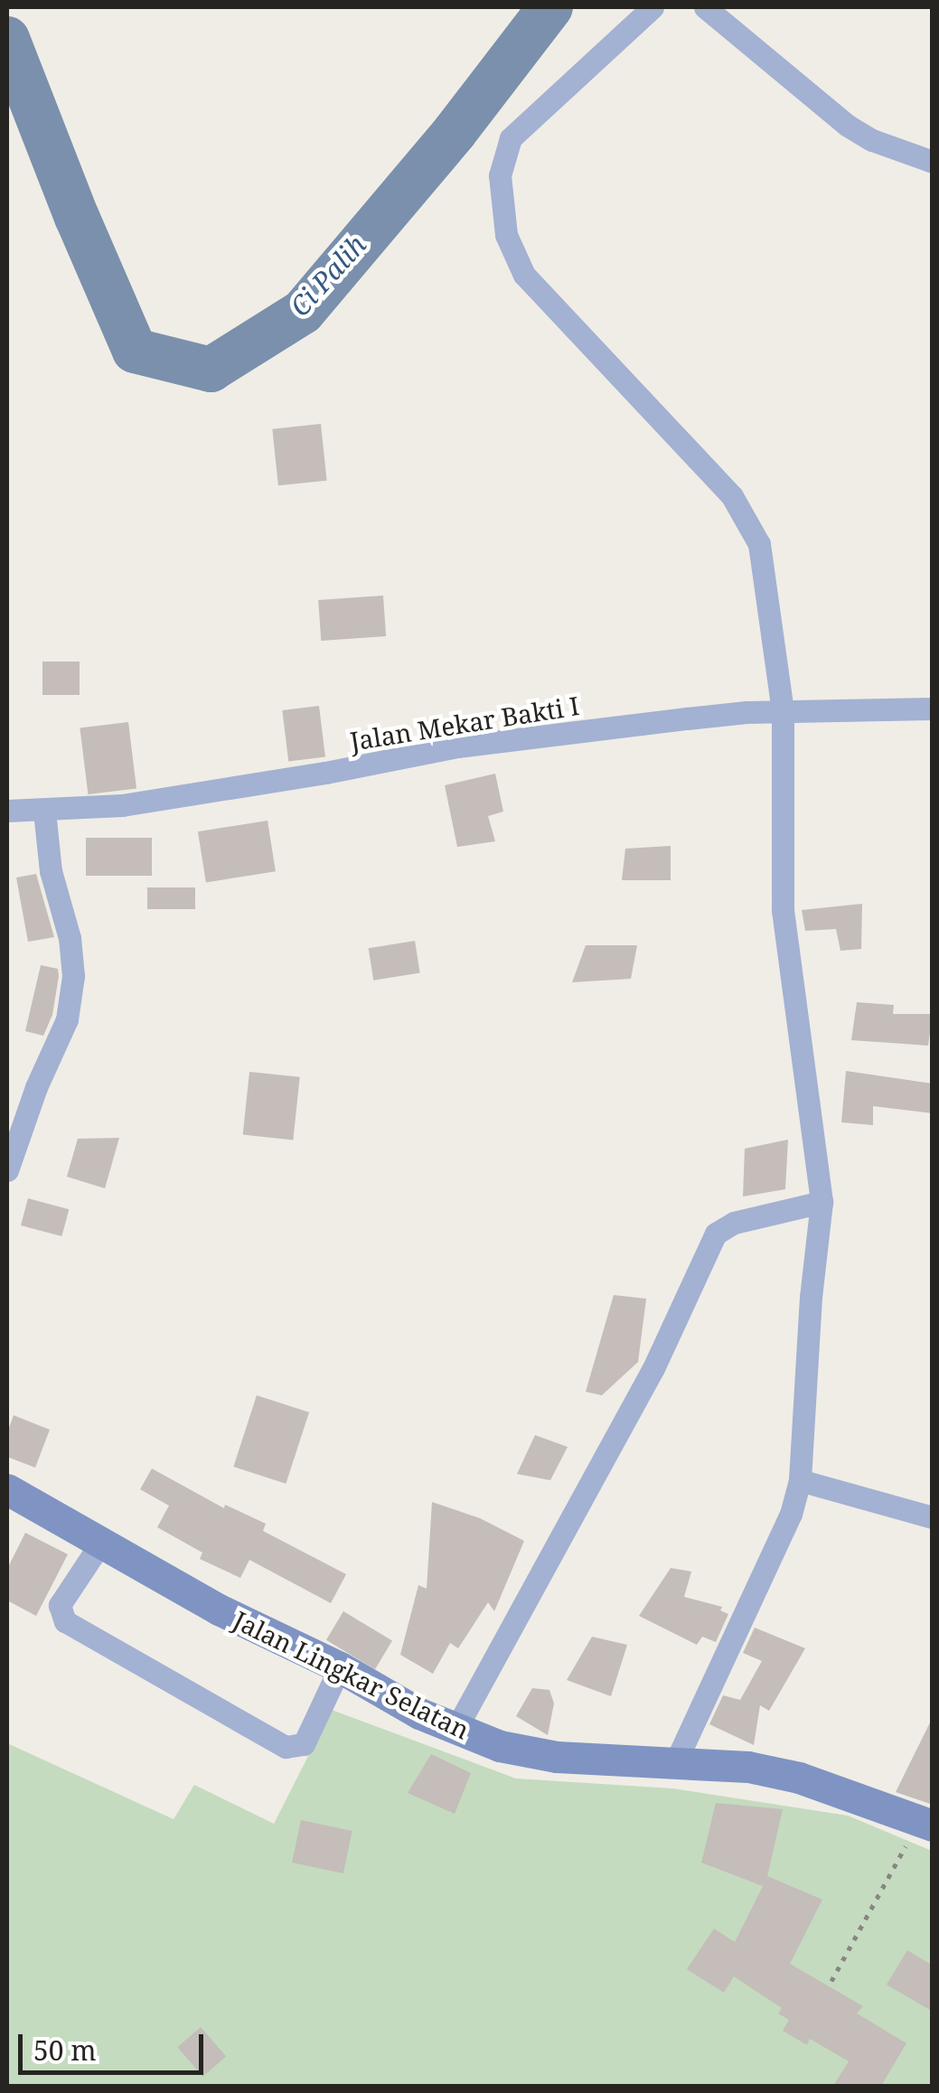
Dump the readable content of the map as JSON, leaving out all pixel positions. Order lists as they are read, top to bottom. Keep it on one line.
{"streets":{"street":["Jalan Mekar Bakti I","Jalan Lingkar Selatan"]},"water":["Ci Palih"],"scale_bar":"50 m"}
